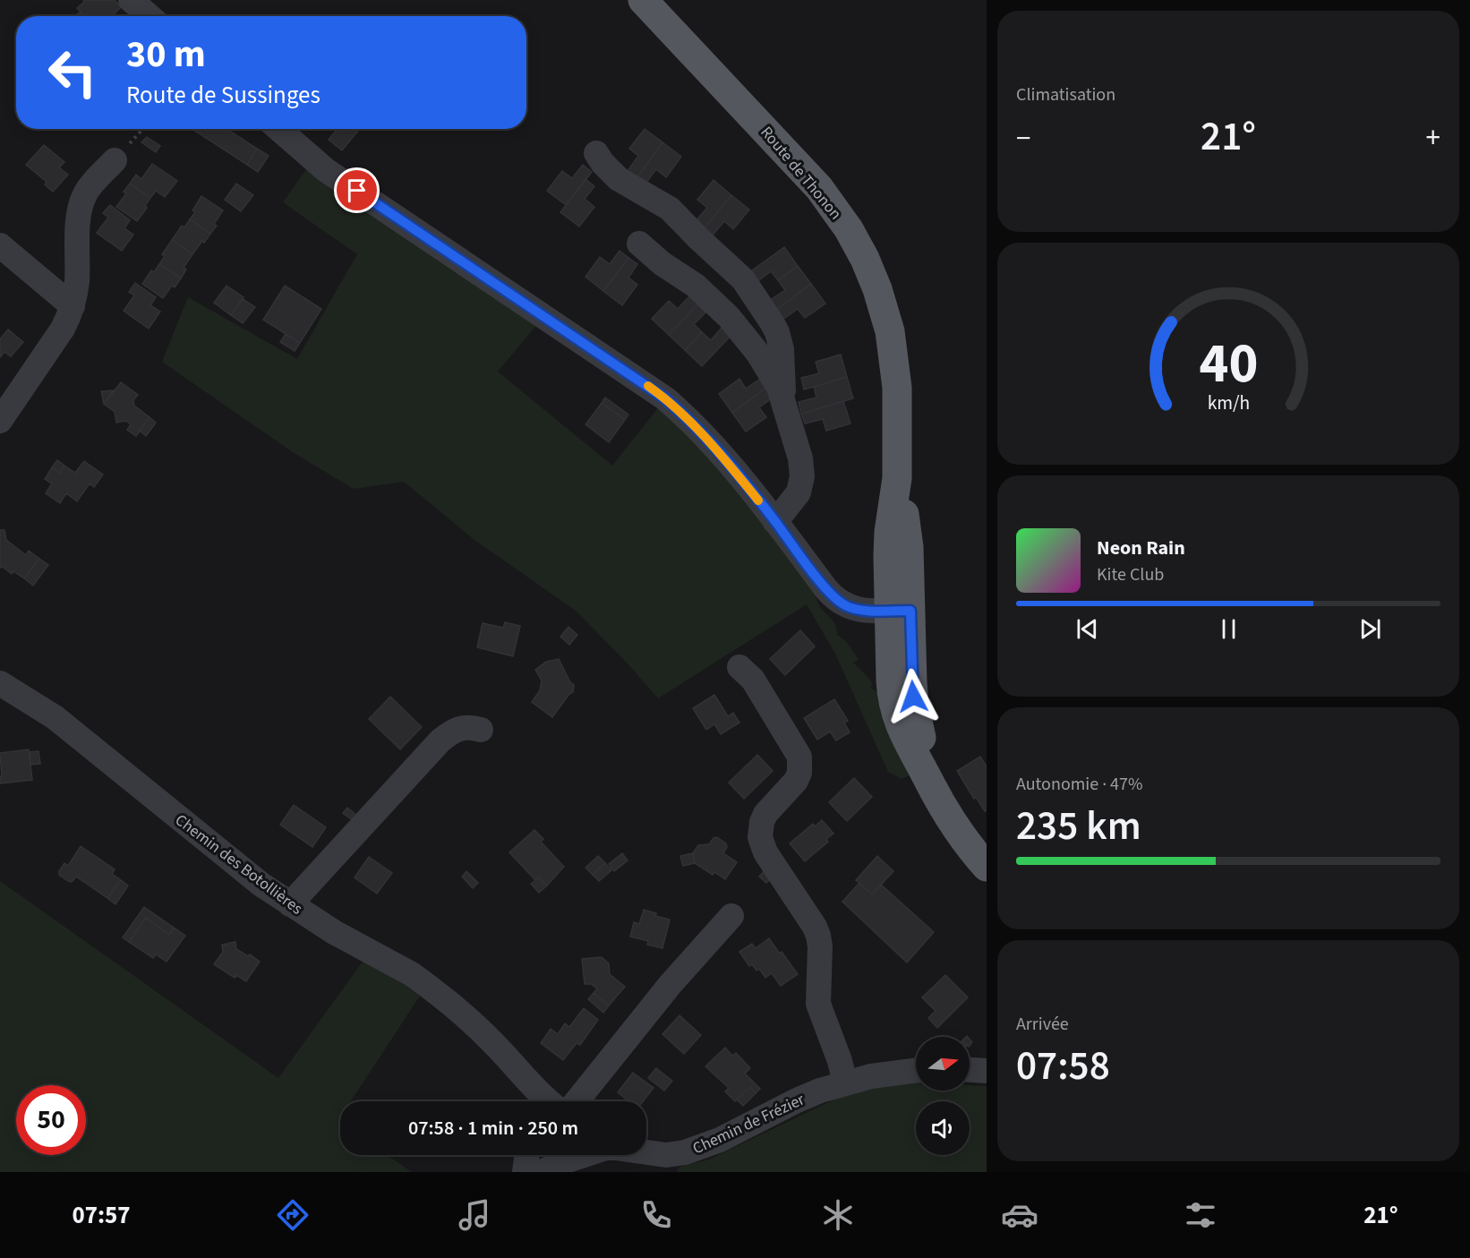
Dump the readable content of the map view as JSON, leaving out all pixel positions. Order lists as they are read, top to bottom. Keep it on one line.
{"streets":{"main road":["Route de Thonon"],"street":["Chemin des Botollières","Chemin de Frézier"]},"north":"right","page":{"tile":["Climatisation",["Autonomie · 47%","235 km"],["Arrivée","07:58"]],"turn":["30 m","Route de Sussinges"],"heat":["−","21°","+"],"song":["Neon Rain","Kite Club"],"limit":"50","trip":"07:58 · 1 min · 250 m","tabs":["07:57","21°"],"gauge":["40","km/h"]}}
